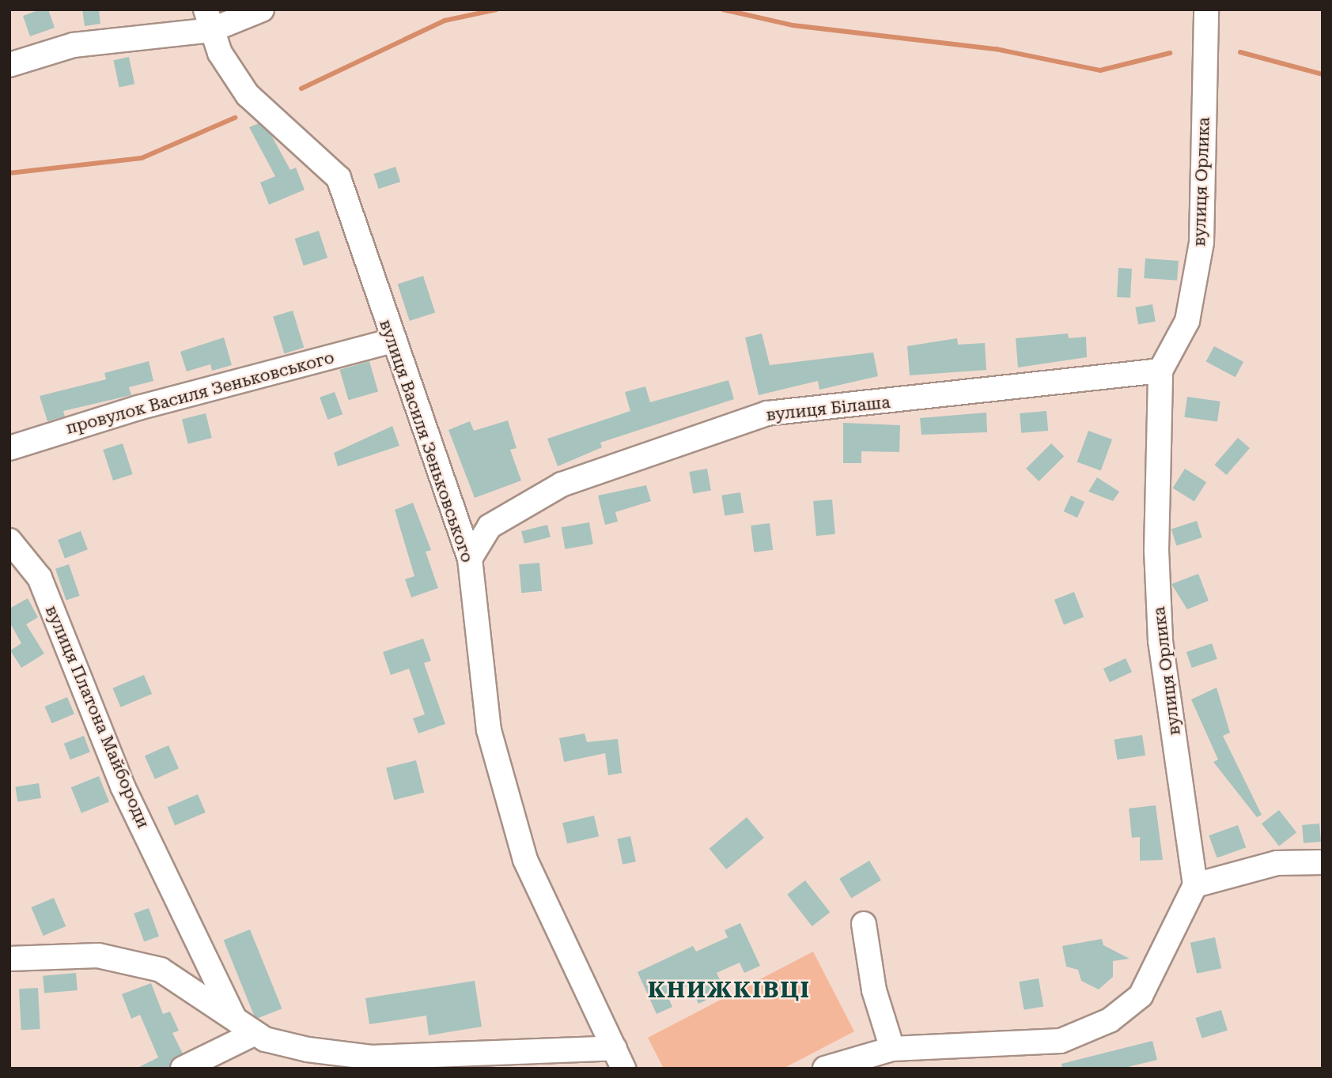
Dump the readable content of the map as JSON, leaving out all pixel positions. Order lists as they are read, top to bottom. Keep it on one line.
{"streets":{"street":["вулиця Орлика","провулок Василя Зеньковського","вулиця Білаша","вулиця Василя Зеньковського","вулиця Платона Майбороди"]},"crossings":[["вулиця Орлика","вулиця Білаша"],["провулок Василя Зеньковського","вулиця Василя Зеньковського"],["вулиця Білаша","вулиця Василя Зеньковського"]],"districts":["КНИЖКІВЦІ"]}
